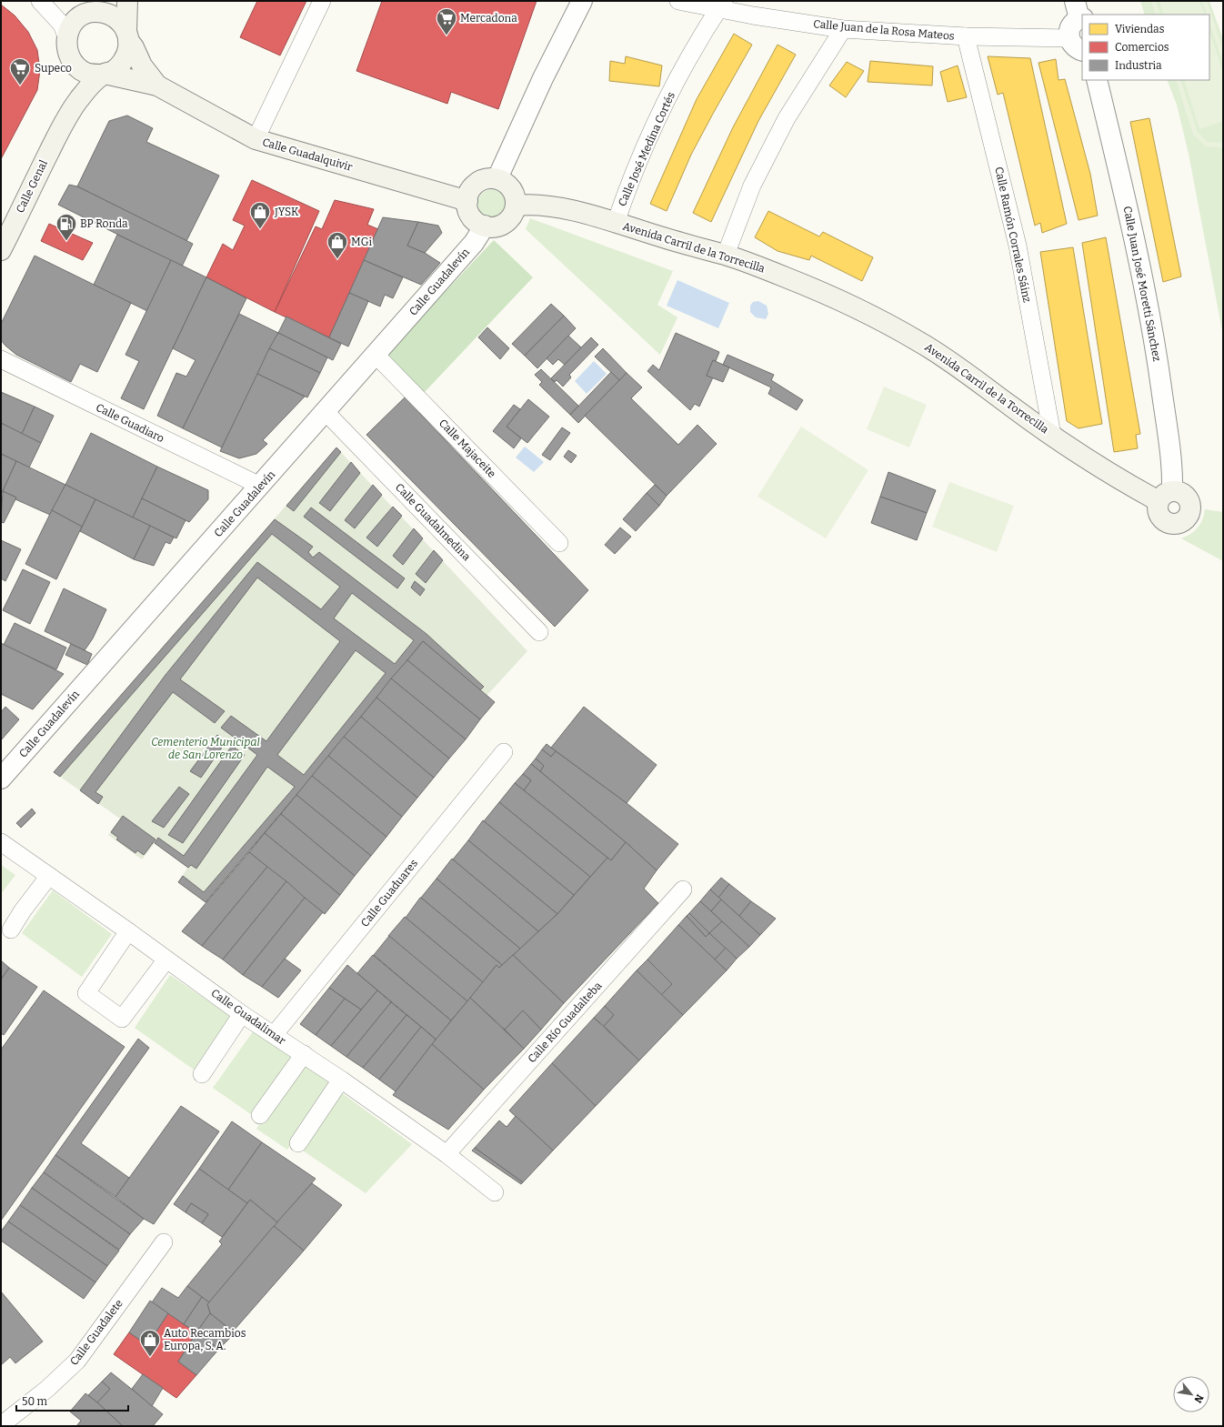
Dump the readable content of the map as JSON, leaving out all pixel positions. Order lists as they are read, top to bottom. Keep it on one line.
{"streets":{"main road":["Calle Guadalquivir","Calle Genal","Avenida Carril de la Torrecilla"],"street":["Calle Juan de la Rosa Mateos","Calle José Medina Cortés","Calle Ramón Corrales Sáinz","Calle Guadalevín","Calle Juan José Moretti Sánchez","Calle Guadiaro","Calle Majaceite","Calle Guadalmedina","Calle Guaduares","Calle Guadalimar","Calle Río Guadalteba","Calle Guadalete"]},"crossings":[["Calle Juan de la Rosa Mateos","Calle José Medina Cortés"],["Calle Juan de la Rosa Mateos","Calle Ramón Corrales Sáinz"],["Calle José Medina Cortés","Avenida Carril de la Torrecilla"],["Calle Guadalquivir","Calle Genal"],["Calle Guadalquivir","Avenida Carril de la Torrecilla"],["Calle Guadalquivir","Calle Guadalevín"],["Calle Ramón Corrales Sáinz","Avenida Carril de la Torrecilla"],["Avenida Carril de la Torrecilla","Calle Guadalevín"],["Avenida Carril de la Torrecilla","Calle Juan José Moretti Sánchez"],["Calle Guadalevín","Calle Guadiaro"],["Calle Guadalevín","Calle Majaceite"],["Calle Guadalevín","Calle Guadalmedina"],["Calle Guaduares","Calle Guadalimar"],["Calle Guadalimar","Calle Río Guadalteba"]],"parks":["Cementerio Municipal de San Lorenzo"],"places":{"supermarket":["Mercadona","Supeco"],"shop":["JYSK","MGi","Auto Recambios Europa, S. A."],"fuel station":["BP Ronda"]},"legend":["Viviendas","Comercios","Industria"],"scale_bar":"50 m","north":"bottom right"}
